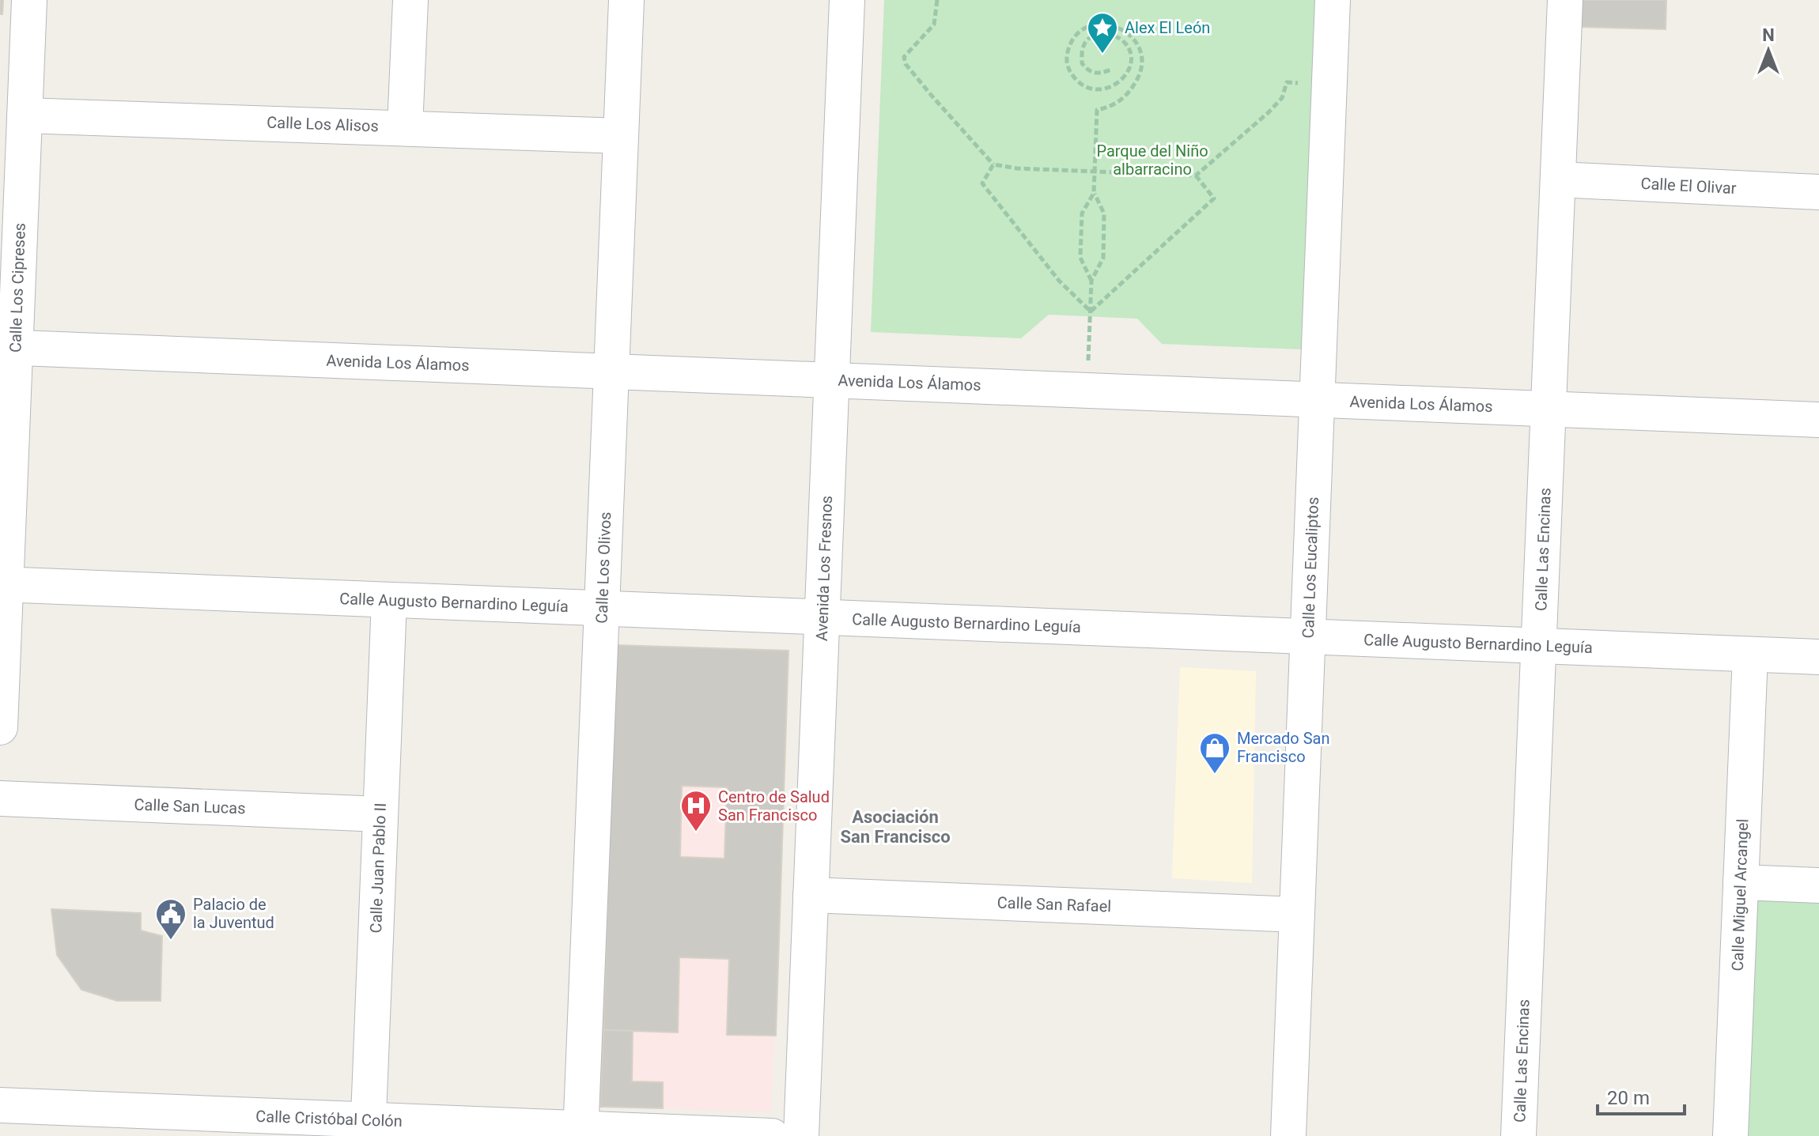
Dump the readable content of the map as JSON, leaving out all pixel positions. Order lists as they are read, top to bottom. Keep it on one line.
{"streets":{"street":["Calle Los Alisos","Calle El Olivar","Calle Los Cipreses","Avenida Los Álamos","Calle Las Encinas","Calle Los Olivos","Calle Los Eucaliptos","Avenida Los Fresnos","Calle Augusto Bernardino Leguía","Calle San Lucas","Calle Juan Pablo II","Calle Miguel Arcangel","Calle San Rafael","Calle Cristóbal Colón"]},"crossings":[["Calle Los Alisos","Calle Los Cipreses"],["Calle Los Alisos","Calle Los Olivos"],["Calle El Olivar","Calle Las Encinas"],["Calle Los Cipreses","Avenida Los Álamos"],["Calle Los Cipreses","Calle Augusto Bernardino Leguía"],["Avenida Los Álamos","Calle Las Encinas"],["Avenida Los Álamos","Calle Los Olivos"],["Avenida Los Álamos","Calle Los Eucaliptos"],["Avenida Los Álamos","Avenida Los Fresnos"],["Calle Las Encinas","Calle Augusto Bernardino Leguía"],["Calle Los Olivos","Calle Augusto Bernardino Leguía"],["Calle Los Olivos","Calle Cristóbal Colón"],["Calle Los Eucaliptos","Calle Augusto Bernardino Leguía"],["Calle Los Eucaliptos","Calle San Rafael"],["Avenida Los Fresnos","Calle Augusto Bernardino Leguía"],["Avenida Los Fresnos","Calle San Rafael"],["Calle Augusto Bernardino Leguía","Calle Juan Pablo II"],["Calle Augusto Bernardino Leguía","Calle Miguel Arcangel"],["Calle San Lucas","Calle Juan Pablo II"],["Calle Juan Pablo II","Calle Cristóbal Colón"]],"districts":["Asociación San Francisco"],"parks":["Parque del Niño albarracino"],"places":{"place":["Alex El León"],"shop":["Mercado San Francisco"],"hospital":["Centro de Salud San Francisco"],"public building":["Palacio de la Juventud"]},"scale_bar":"20 m","north":"top"}
